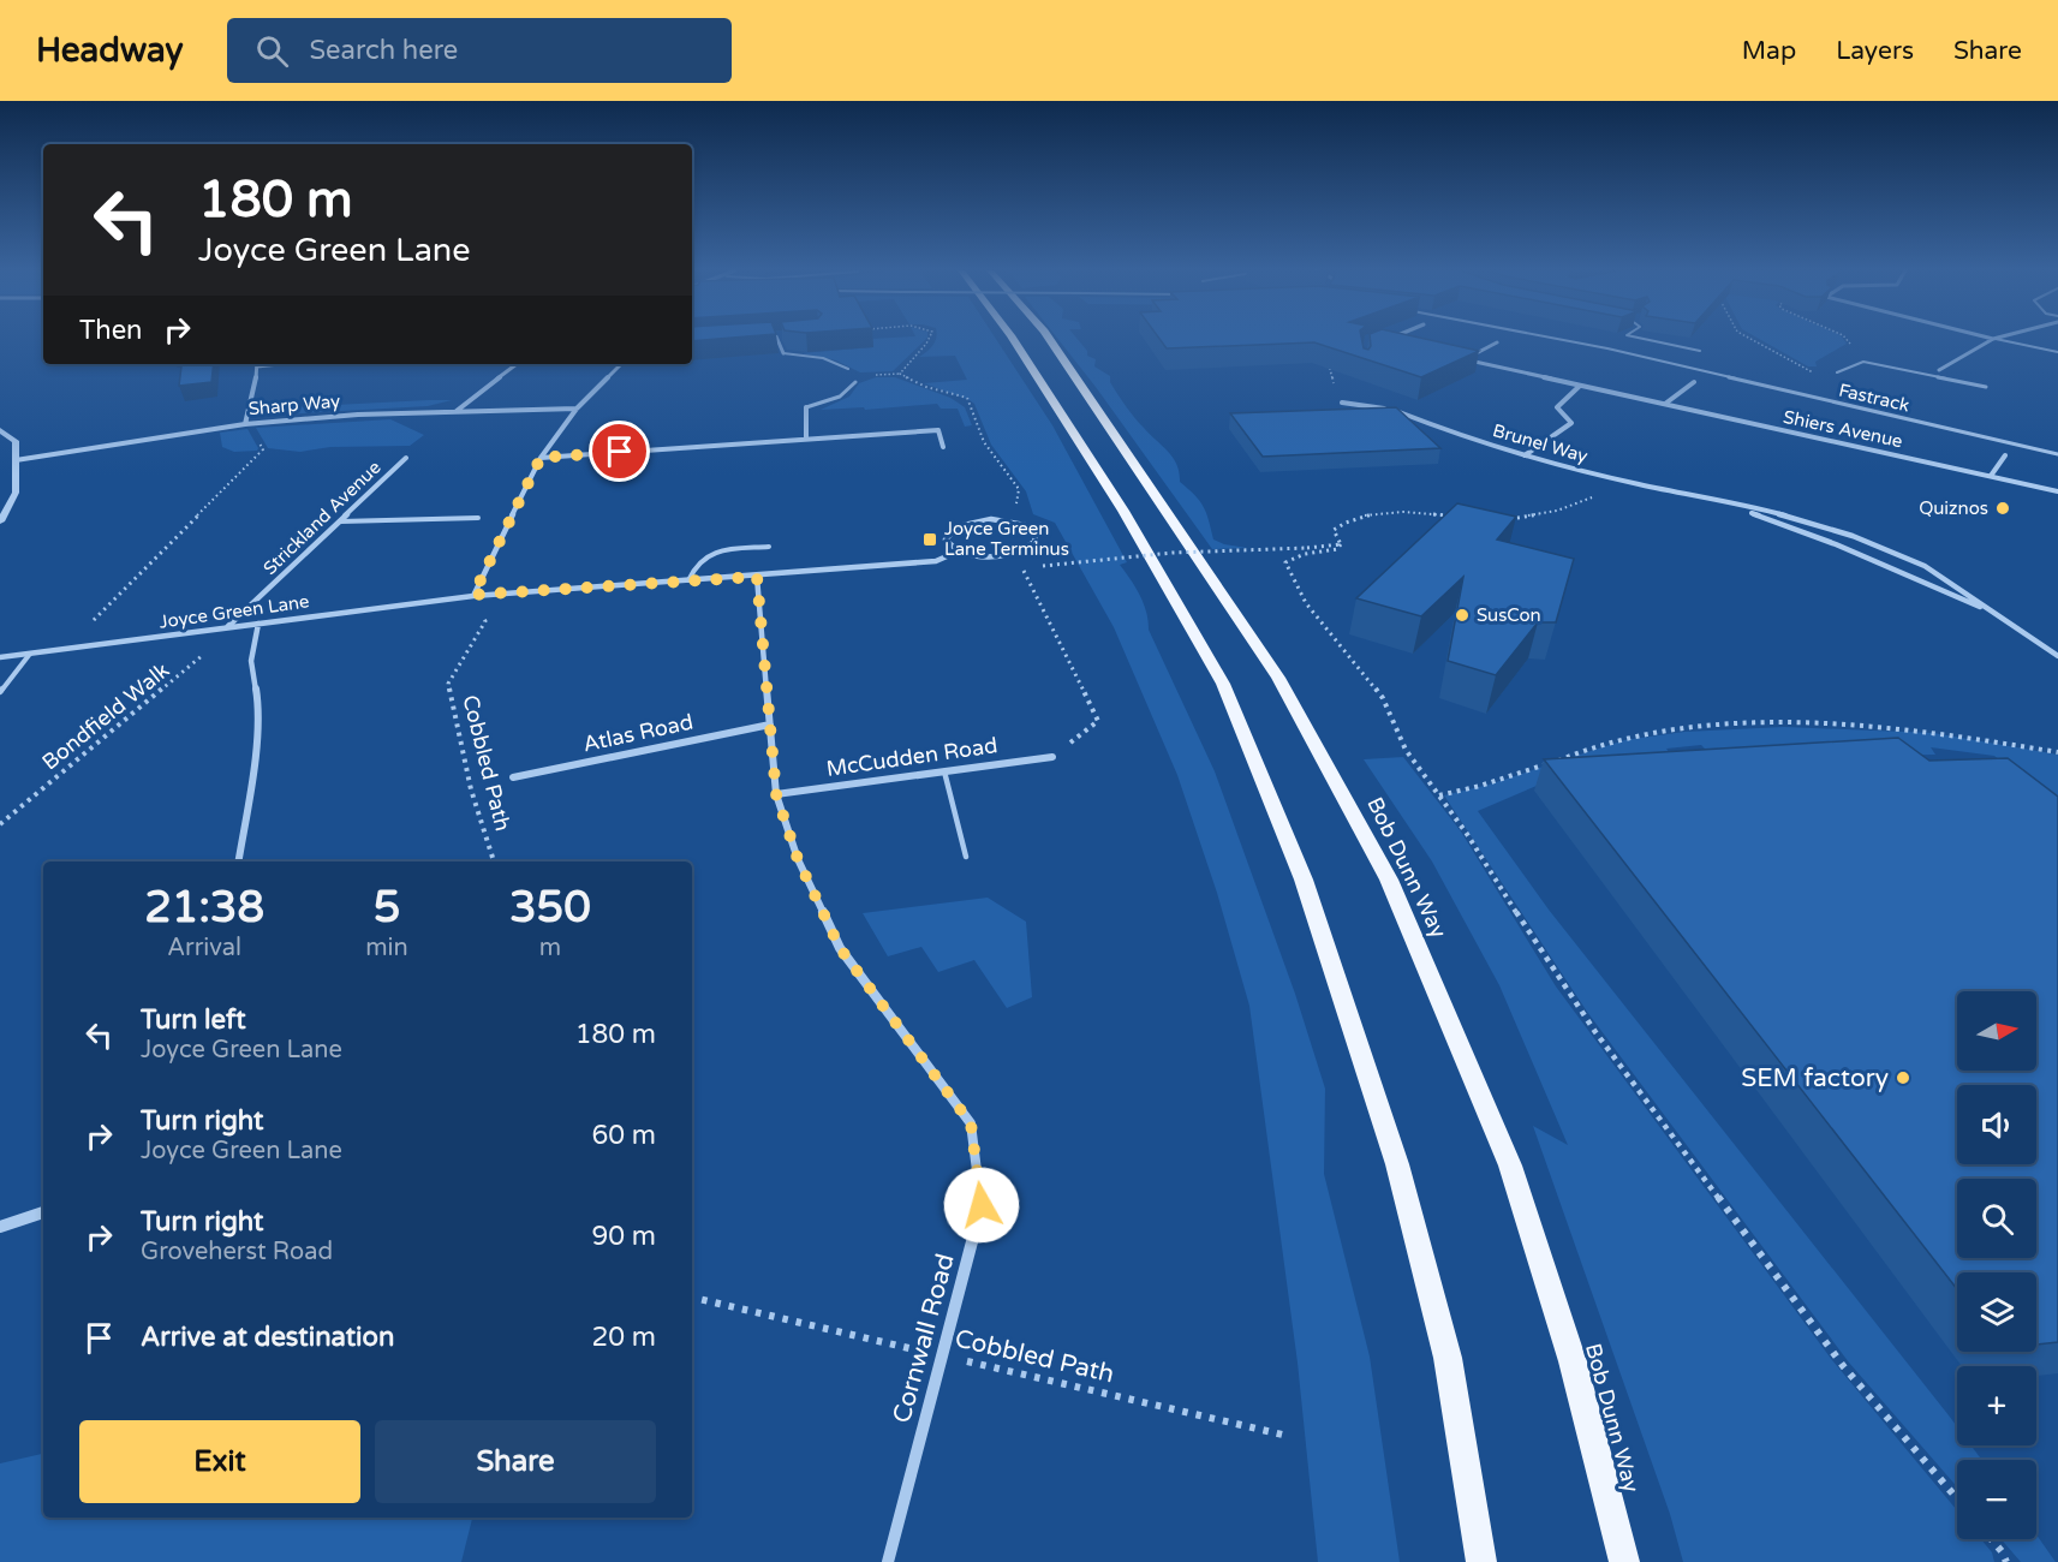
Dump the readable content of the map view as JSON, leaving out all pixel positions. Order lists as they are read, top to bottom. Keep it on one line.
{"streets":{"main road":["Bob Dunn Way"],"street":["Sharp Way","Shiers Avenue","Brunel Way","Strickland Avenue","Joyce Green Lane","Atlas Road","McCudden Road","Cornwall Road"],"lane":["Fastrack"],"path":["Bondfield Walk","Cobbled Path"]},"crossings":[["Strickland Avenue","Joyce Green Lane"],["Strickland Avenue","Bondfield Walk"],["Joyce Green Lane","Bondfield Walk"],["Joyce Green Lane","Cobbled Path"],["Joyce Green Lane","Cornwall Road"],["Atlas Road","Cornwall Road"],["McCudden Road","Cornwall Road"],["Cobbled Path","Cornwall Road"]],"places":{"other":["Quiznos","SusCon","SEM factory"],"transit":["Joyce Green Lane Terminus"]},"north":"right","page":{"header":"Headway","search":"Search here","nav":["Map","Layers","Share"],"turn":["180 m","Joyce Green Lane"],"then":"Then","eta":["21:38","Arrival","5","min","350","m"],"list":[{"name":"Turn left","note":"Joyce Green Lane","value":"180 m"},{"name":"Turn right","note":"Joyce Green Lane","value":"60 m"},{"name":"Turn right","note":"Groveherst Road","value":"90 m"},{"name":"Arrive at destination","value":"20 m"}],"map_buttons":["+","−"],"buttons":["Exit","Share"]}}
